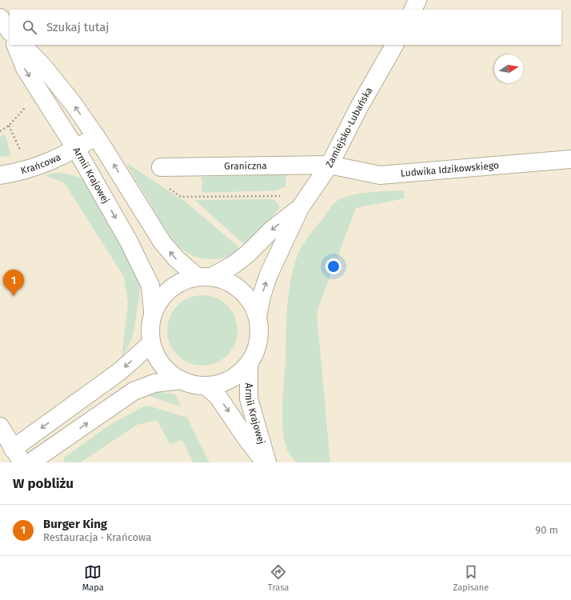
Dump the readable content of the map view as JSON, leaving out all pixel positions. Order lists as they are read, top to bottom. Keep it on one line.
{"streets":{"main road":["Zamiejsko-Lubańska","Krańcowa","Graniczna","Ludwika Idzikowskiego","Armii Krajowej"]},"crossings":[["Zamiejsko-Lubańska","Graniczna"],["Zamiejsko-Lubańska","Ludwika Idzikowskiego"],["Zamiejsko-Lubańska","Armii Krajowej"],["Krańcowa","Armii Krajowej"],["Graniczna","Ludwika Idzikowskiego"]],"north":"right","page":{"search":"Szukaj tutaj","pins":"1","heading":"W pobliżu","list":[{"mark":"1","name":"Burger King","note":"Restauracja · Krańcowa","value":"90 m"}],"nav":["Mapa","Trasa","Zapisane"]}}
